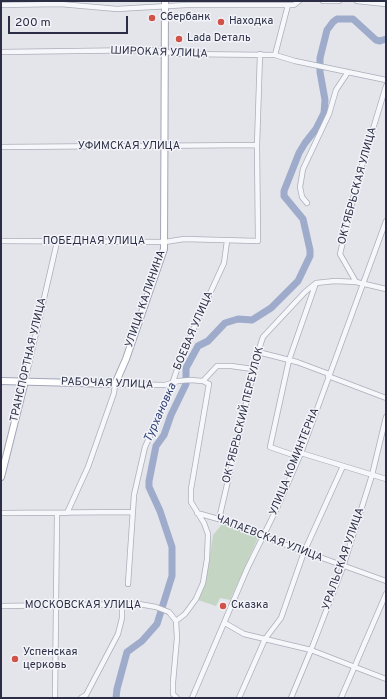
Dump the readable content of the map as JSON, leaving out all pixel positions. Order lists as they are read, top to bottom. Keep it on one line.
{"streets":{"main road":["УЛИЦА КАЛИНИНА","ТРАНСПОРТНАЯ УЛИЦА","РАБОЧАЯ УЛИЦА"],"street":["ШИРОКАЯ УЛИЦА","УФИМСКАЯ УЛИЦА","ОКТЯБРЬСКАЯ УЛИЦА","ПОБЕДНАЯ УЛИЦА","БОЕВАЯ УЛИЦА","ОКТЯБРЬСКИЙ ПЕРЕУЛОК","УЛИЦА КОМИНТЕРНА","ЧАПАЕВСКАЯ УЛИЦА","УРАЛЬСКАЯ УЛИЦА","МОСКОВСКАЯ УЛИЦА"]},"crossings":[["ШИРОКАЯ УЛИЦА","УЛИЦА КАЛИНИНА"],["УФИМСКАЯ УЛИЦА","ПОБЕДНАЯ УЛИЦА"],["УФИМСКАЯ УЛИЦА","УЛИЦА КАЛИНИНА"],["ПОБЕДНАЯ УЛИЦА","УЛИЦА КАЛИНИНА"],["ПОБЕДНАЯ УЛИЦА","БОЕВАЯ УЛИЦА"],["ПОБЕДНАЯ УЛИЦА","ТРАНСПОРТНАЯ УЛИЦА"],["УЛИЦА КАЛИНИНА","РАБОЧАЯ УЛИЦА"],["БОЕВАЯ УЛИЦА","РАБОЧАЯ УЛИЦА"],["ТРАНСПОРТНАЯ УЛИЦА","РАБОЧАЯ УЛИЦА"],["ОКТЯБРЬСКИЙ ПЕРЕУЛОК","ЧАПАЕВСКАЯ УЛИЦА"],["УЛИЦА КОМИНТЕРНА","ЧАПАЕВСКАЯ УЛИЦА"],["ЧАПАЕВСКАЯ УЛИЦА","УРАЛЬСКАЯ УЛИЦА"]],"water":["Турхановка"],"places":["Сбербанк","Находка","Lada Dеталь","Сказка","Успенская церковь"],"scale_bar":"200 m"}
